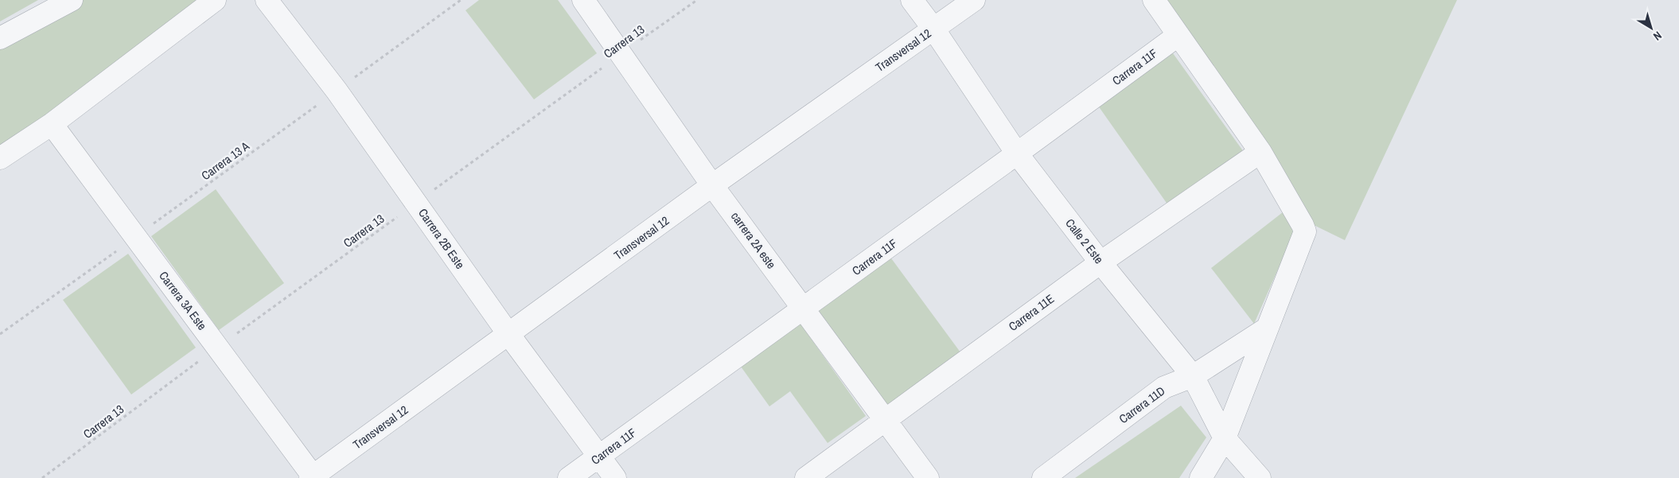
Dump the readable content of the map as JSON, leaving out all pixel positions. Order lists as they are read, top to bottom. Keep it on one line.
{"streets":{"street":["Transversal 12","Carrera 11F","Carrera 2B Este","carrera 2A este","Calle 2 Este","Carrera 3A Este","Carrera 11E","Carrera 11D"],"path":["Carrera 13","Carrera 13 A"]},"crossings":[["Carrera 13","Carrera 2B Este"],["Carrera 13","carrera 2A este"],["Carrera 13","Carrera 3A Este"],["Transversal 12","Carrera 2B Este"],["Transversal 12","carrera 2A este"],["Transversal 12","Calle 2 Este"],["Transversal 12","Carrera 3A Este"],["Carrera 11F","Carrera 2B Este"],["Carrera 11F","carrera 2A este"],["Carrera 11F","Calle 2 Este"],["Carrera 13 A","Carrera 2B Este"],["Carrera 13 A","Carrera 3A Este"],["carrera 2A este","Carrera 11E"],["Calle 2 Este","Carrera 11E"],["Calle 2 Este","Carrera 11D"]],"north":"bottom right"}
